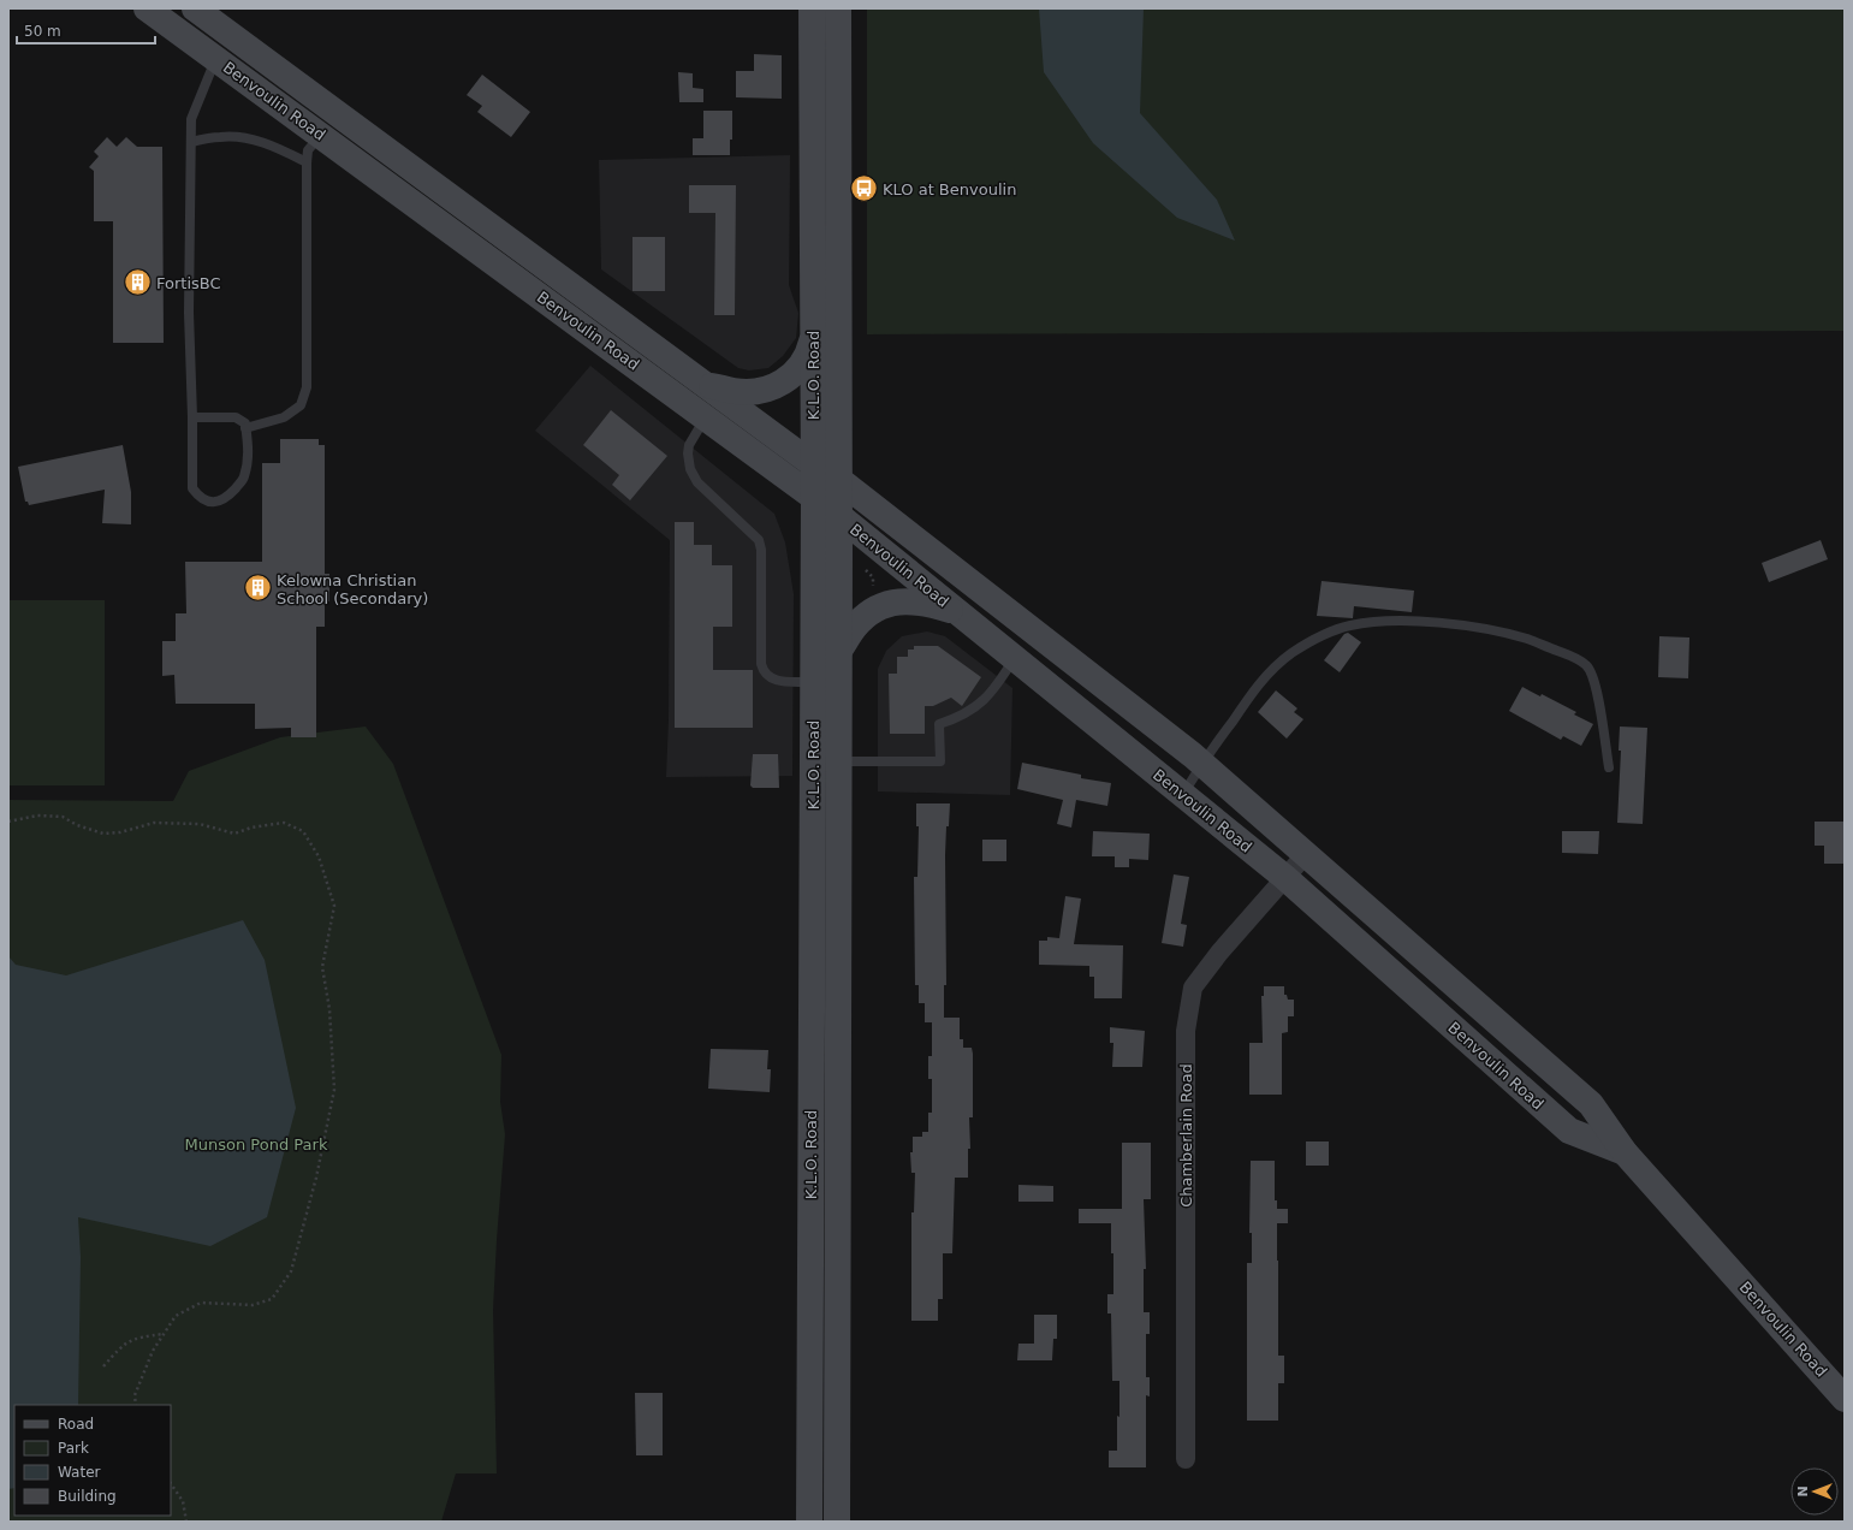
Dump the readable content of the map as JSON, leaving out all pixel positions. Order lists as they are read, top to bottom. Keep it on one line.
{"streets":{"main road":["Benvoulin Road","K.L.O. Road"],"street":["Chamberlain Road"]},"crossings":[["Benvoulin Road","K.L.O. Road"],["Benvoulin Road","Chamberlain Road"]],"parks":["Munson Pond Park"],"places":{"bus stop":["KLO at Benvoulin"],"building":["FortisBC","Kelowna Christian School (Secondary)"]},"legend":["Road","Park","Water","Building"],"scale_bar":"50 m","north":"left"}
